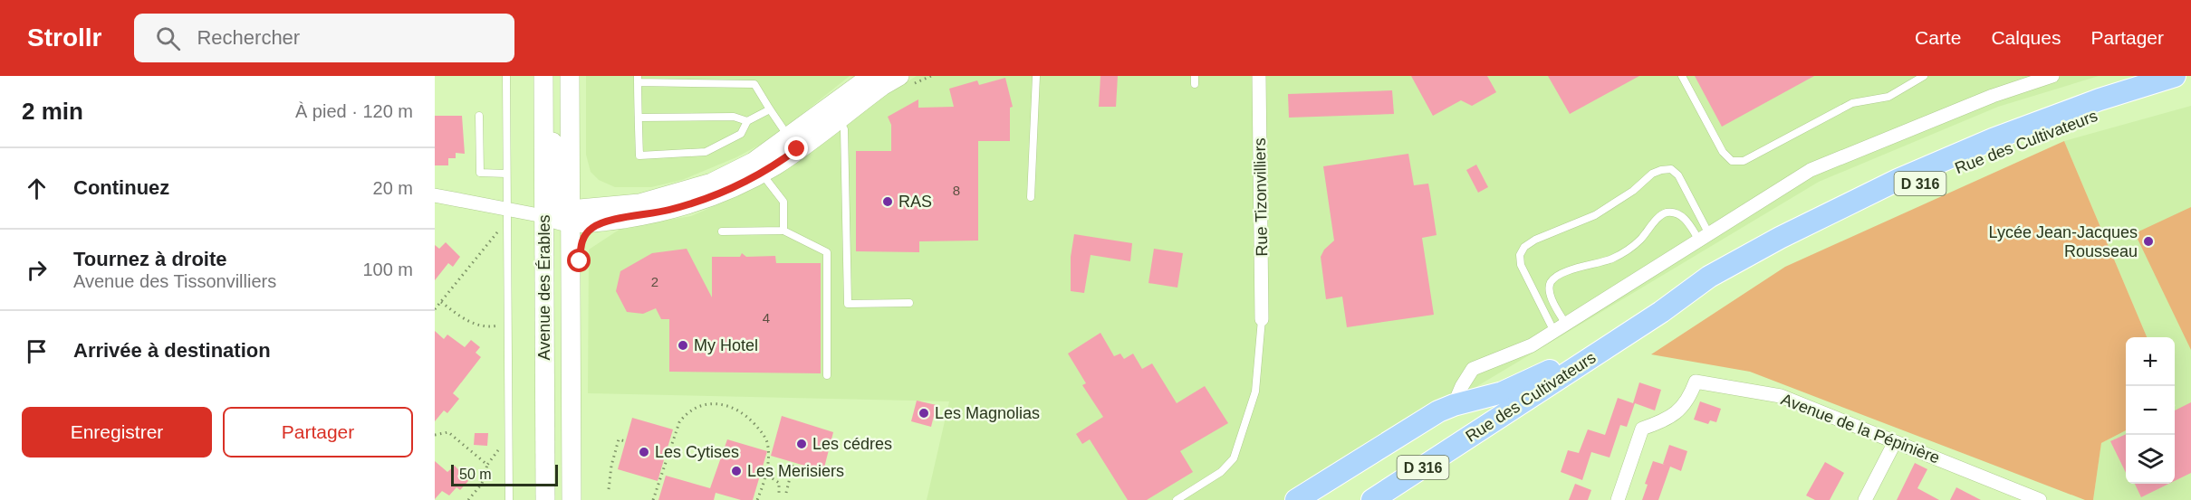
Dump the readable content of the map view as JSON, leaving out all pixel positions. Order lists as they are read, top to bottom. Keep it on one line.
{"streets":{"main road":["Rue des Cultivateurs","D 316"],"street":["Rue Tizonvilliers","Avenue des Érables","Avenue de la Pépinière"]},"places":["RAS","Lycée Jean-Jacques Rousseau","My Hotel","Les Magnolias","Les cédres","Les Cytises","Les Merisiers"],"house_numbers":["8","2","4"],"scale_bar":"50 m","page":{"header":"Strollr","search":"Rechercher","nav":["Carte","Calques","Partager"],"heading":["2 min","À pied · 120 m"],"list":[["Continuez","20 m"],["Tournez à droite","Avenue des Tissonvilliers","100 m"],"Arrivée à destination"],"map_buttons":["+","−"],"buttons":["Enregistrer","Partager"],"scale":"50 m"}}
